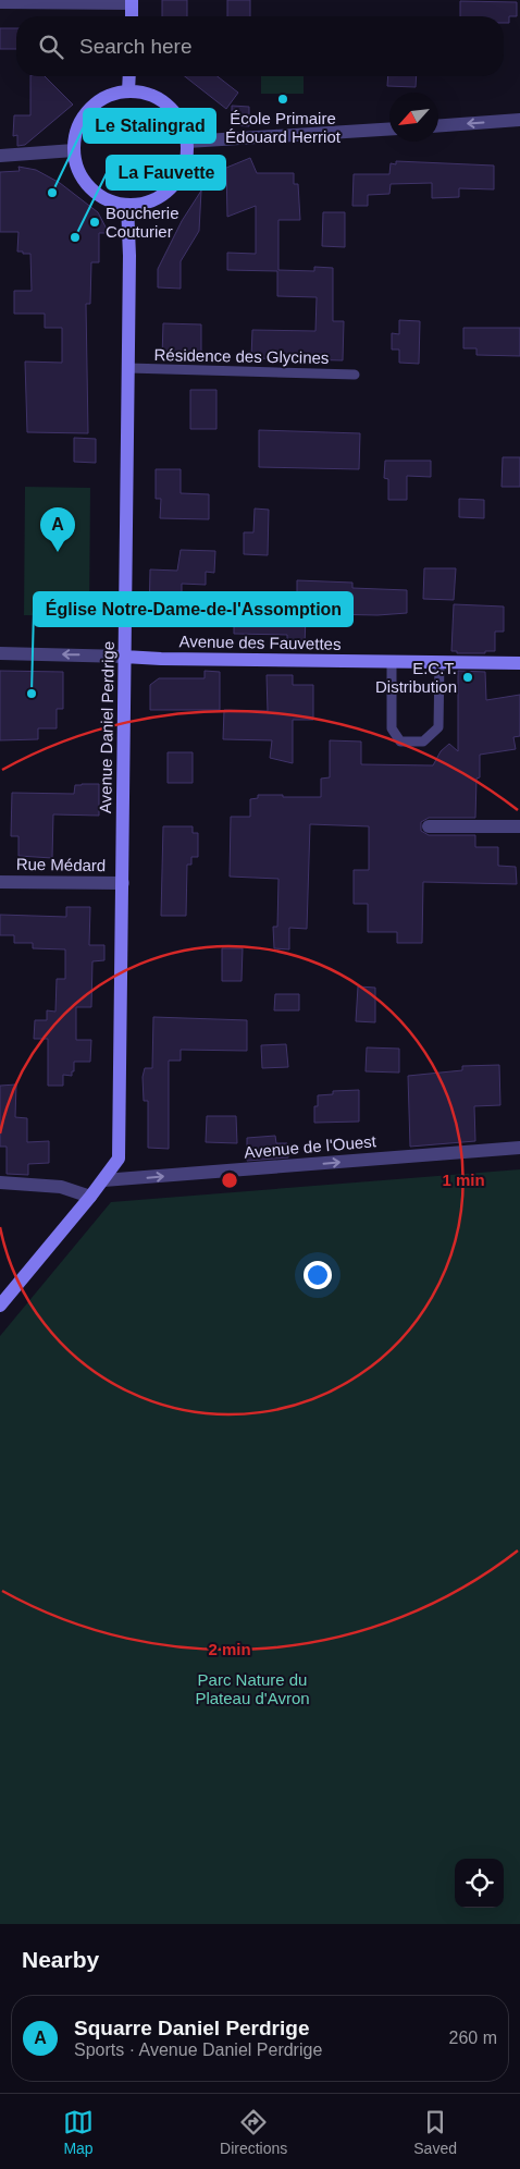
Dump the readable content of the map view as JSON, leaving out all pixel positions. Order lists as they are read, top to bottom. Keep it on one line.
{"streets":{"street":["Avenue des Fauvettes","Avenue Daniel Perdrige","Rue Médard","Avenue de l'Ouest"],"lane":["Résidence des Glycines"]},"crossings":[["Résidence des Glycines","Avenue Daniel Perdrige"],["Avenue des Fauvettes","Avenue Daniel Perdrige"],["Avenue Daniel Perdrige","Rue Médard"],["Avenue Daniel Perdrige","Avenue de l'Ouest"]],"one_way":["Avenue de l'Ouest"],"parks":["Parc Nature du Plateau d'Avron"],"places":["École Primaire Édouard Herriot","Le Stalingrad","Boucherie Couturier","La Fauvette","E.C.T. Distribution","Église Notre-Dame-de-l'Assomption"],"north":"bottom left","page":{"search":"Search here","pins":"A","heading":"Nearby","list":[{"mark":"A","name":"Squarre Daniel Perdrige","note":"Sports · Avenue Daniel Perdrige","value":"260 m"}],"nav":["Map","Directions","Saved"]},"rings":["1 min","2 min"]}
